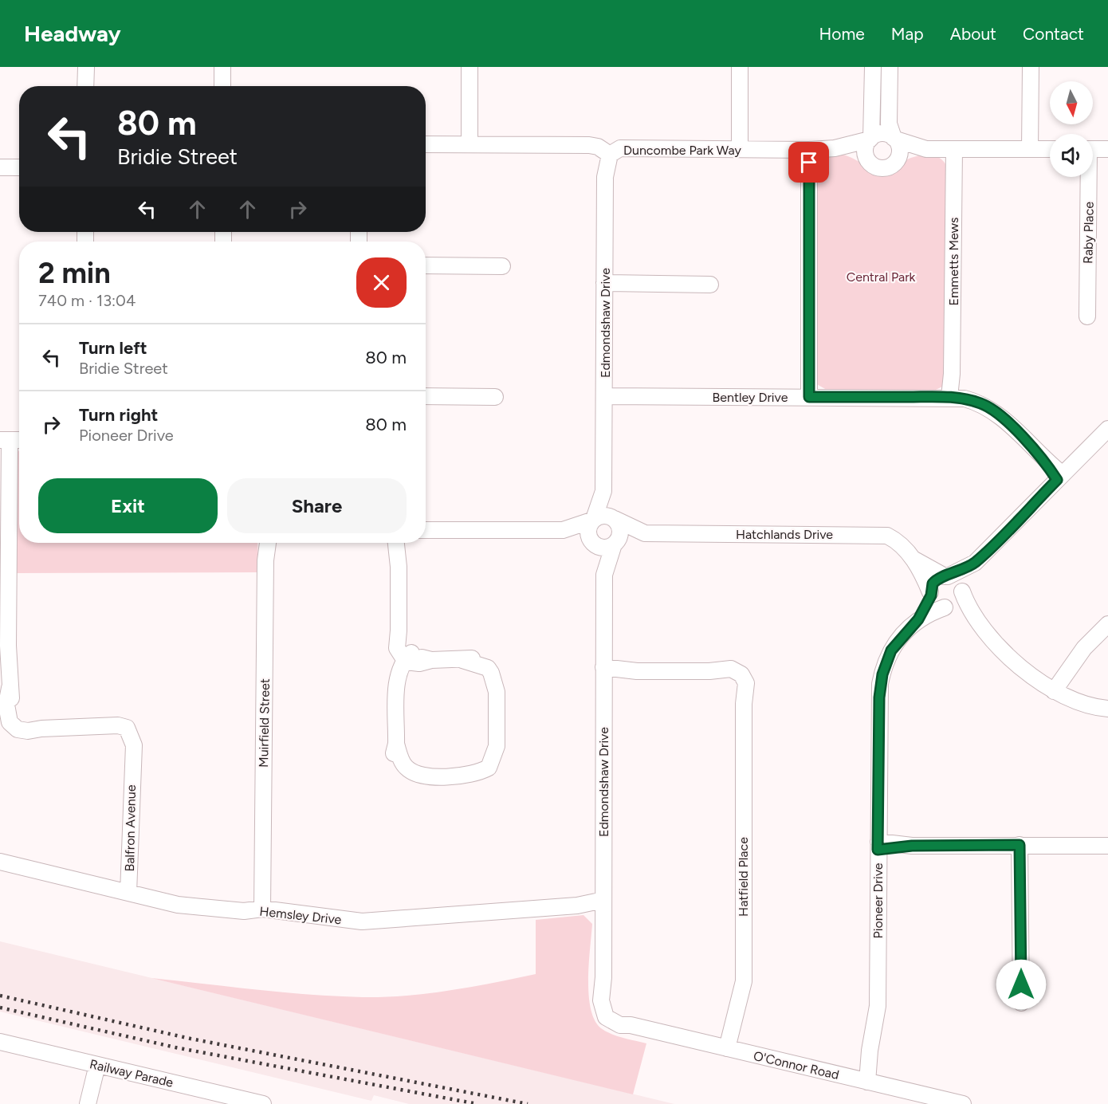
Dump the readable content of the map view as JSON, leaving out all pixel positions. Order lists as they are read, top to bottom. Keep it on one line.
{"streets":{"street":["Duncombe Park Way","Raby Place","Emmetts Mews","Edmondshaw Drive","Bentley Drive","Hatchlands Drive","Muirfield Street","Balfron Avenue","Hatfield Place","Pioneer Drive","Hemsley Drive","O'Connor Road","Railway Parade"]},"crossings":[["Duncombe Park Way","Edmondshaw Drive"],["Emmetts Mews","Bentley Drive"],["Edmondshaw Drive","Bentley Drive"],["Edmondshaw Drive","Hatchlands Drive"],["Edmondshaw Drive","Hatfield Place"],["Edmondshaw Drive","Hemsley Drive"],["Edmondshaw Drive","O'Connor Road"],["Hatchlands Drive","Pioneer Drive"],["Muirfield Street","Hemsley Drive"],["Balfron Avenue","Hemsley Drive"],["Hatfield Place","O'Connor Road"],["Pioneer Drive","O'Connor Road"]],"parks":["Central Park"],"north":"bottom","page":{"header":"Headway","nav":["Home","Map","About","Contact"],"turn":["80 m","Bridie Street"],"heading":["2 min","740 m · 13:04"],"list":[{"name":"Turn left","note":"Bridie Street","value":"80 m"},{"name":"Turn right","note":"Pioneer Drive","value":"80 m"}],"buttons":["Exit","Share"]}}
